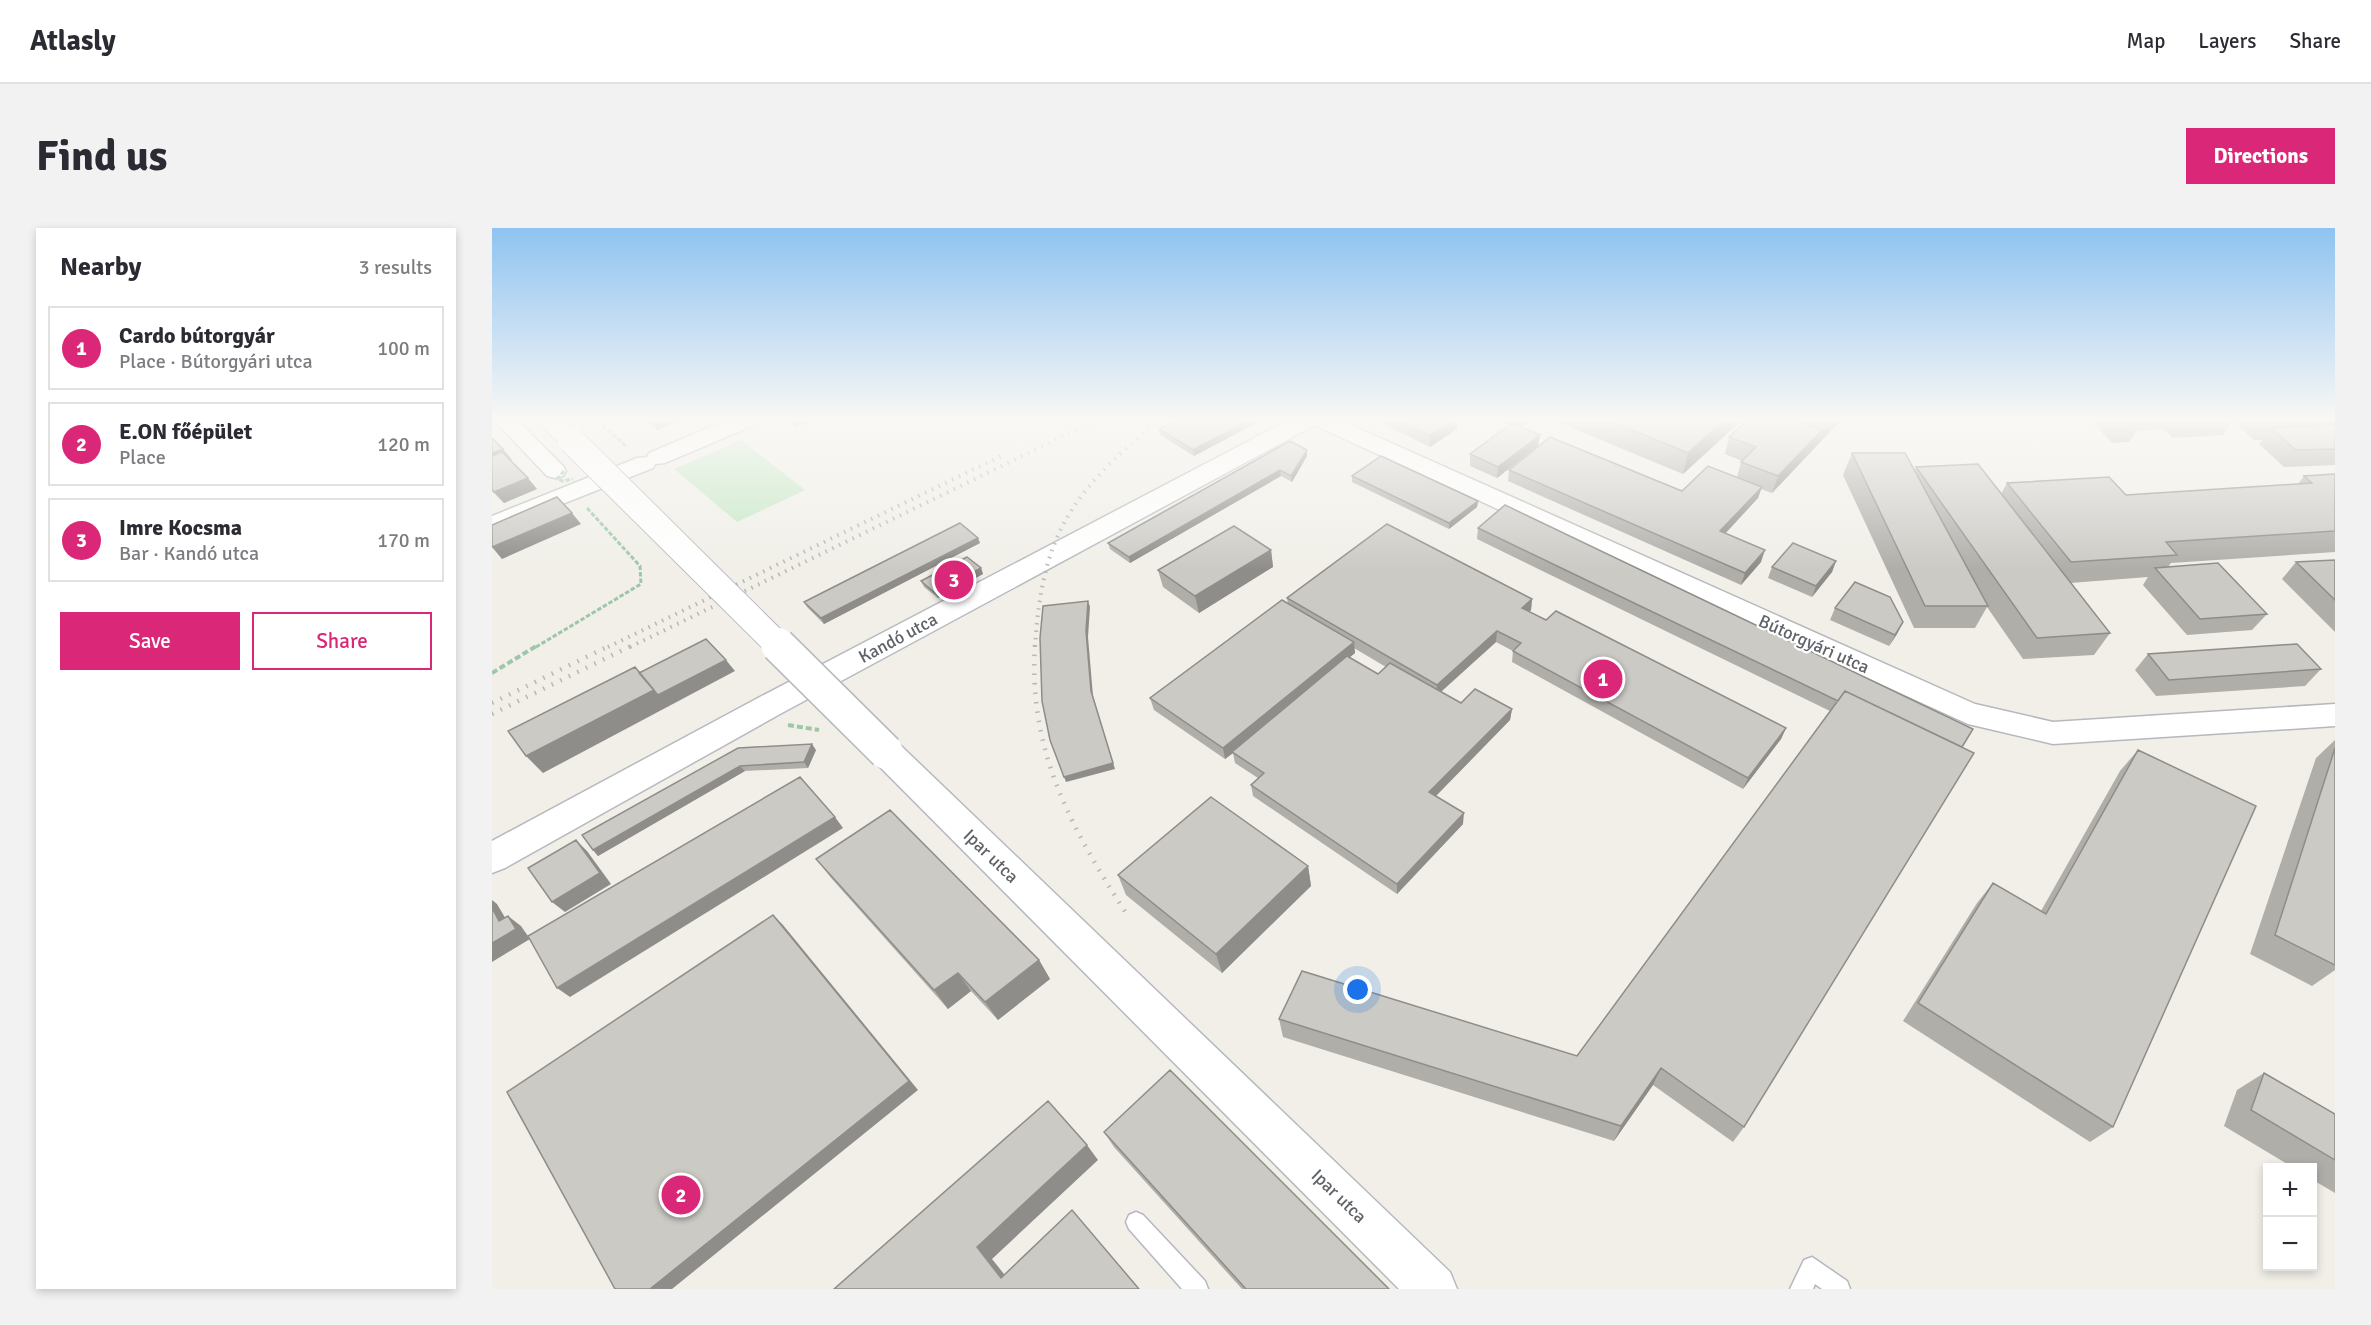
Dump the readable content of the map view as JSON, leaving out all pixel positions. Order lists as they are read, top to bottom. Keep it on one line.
{"streets":{"street":["Kandó utca","Bútorgyári utca","Ipar utca"]},"page":{"header":"Atlasly","nav":["Map","Layers","Share"],"buttons":["Directions",["Save","Share"]],"title":"Find us","heading":["Nearby","3 results"],"list":[{"mark":"1","name":"Cardo bútorgyár","note":"Place · Bútorgyári utca","value":"100 m"},{"mark":"2","name":"E.ON főépület","note":"Place","value":"120 m"},{"mark":"3","name":"Imre Kocsma","note":"Bar · Kandó utca","value":"170 m"}],"pins":["3","1","2"],"map_buttons":["+","−"]}}
